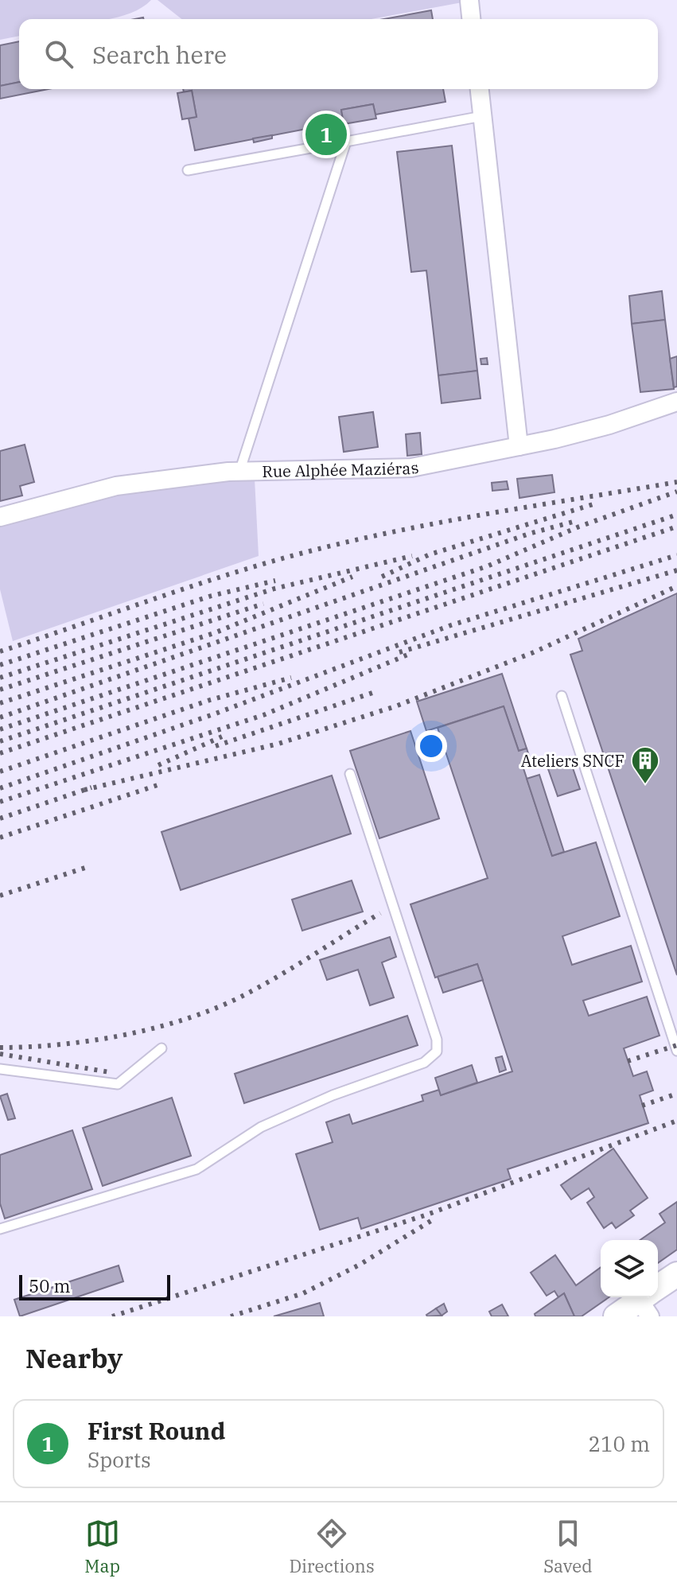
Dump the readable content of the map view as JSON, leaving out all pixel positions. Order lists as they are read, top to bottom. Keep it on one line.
{"streets":{"street":["Rue Alphée Maziéras"]},"places":{"building":["Ateliers SNCF"]},"scale_bar":"50 m","page":{"search":"Search here","pins":"1","scale":"50 m","heading":"Nearby","list":[{"mark":"1","name":"First Round","note":"Sports","value":"210 m"}],"nav":["Map","Directions","Saved"]}}
